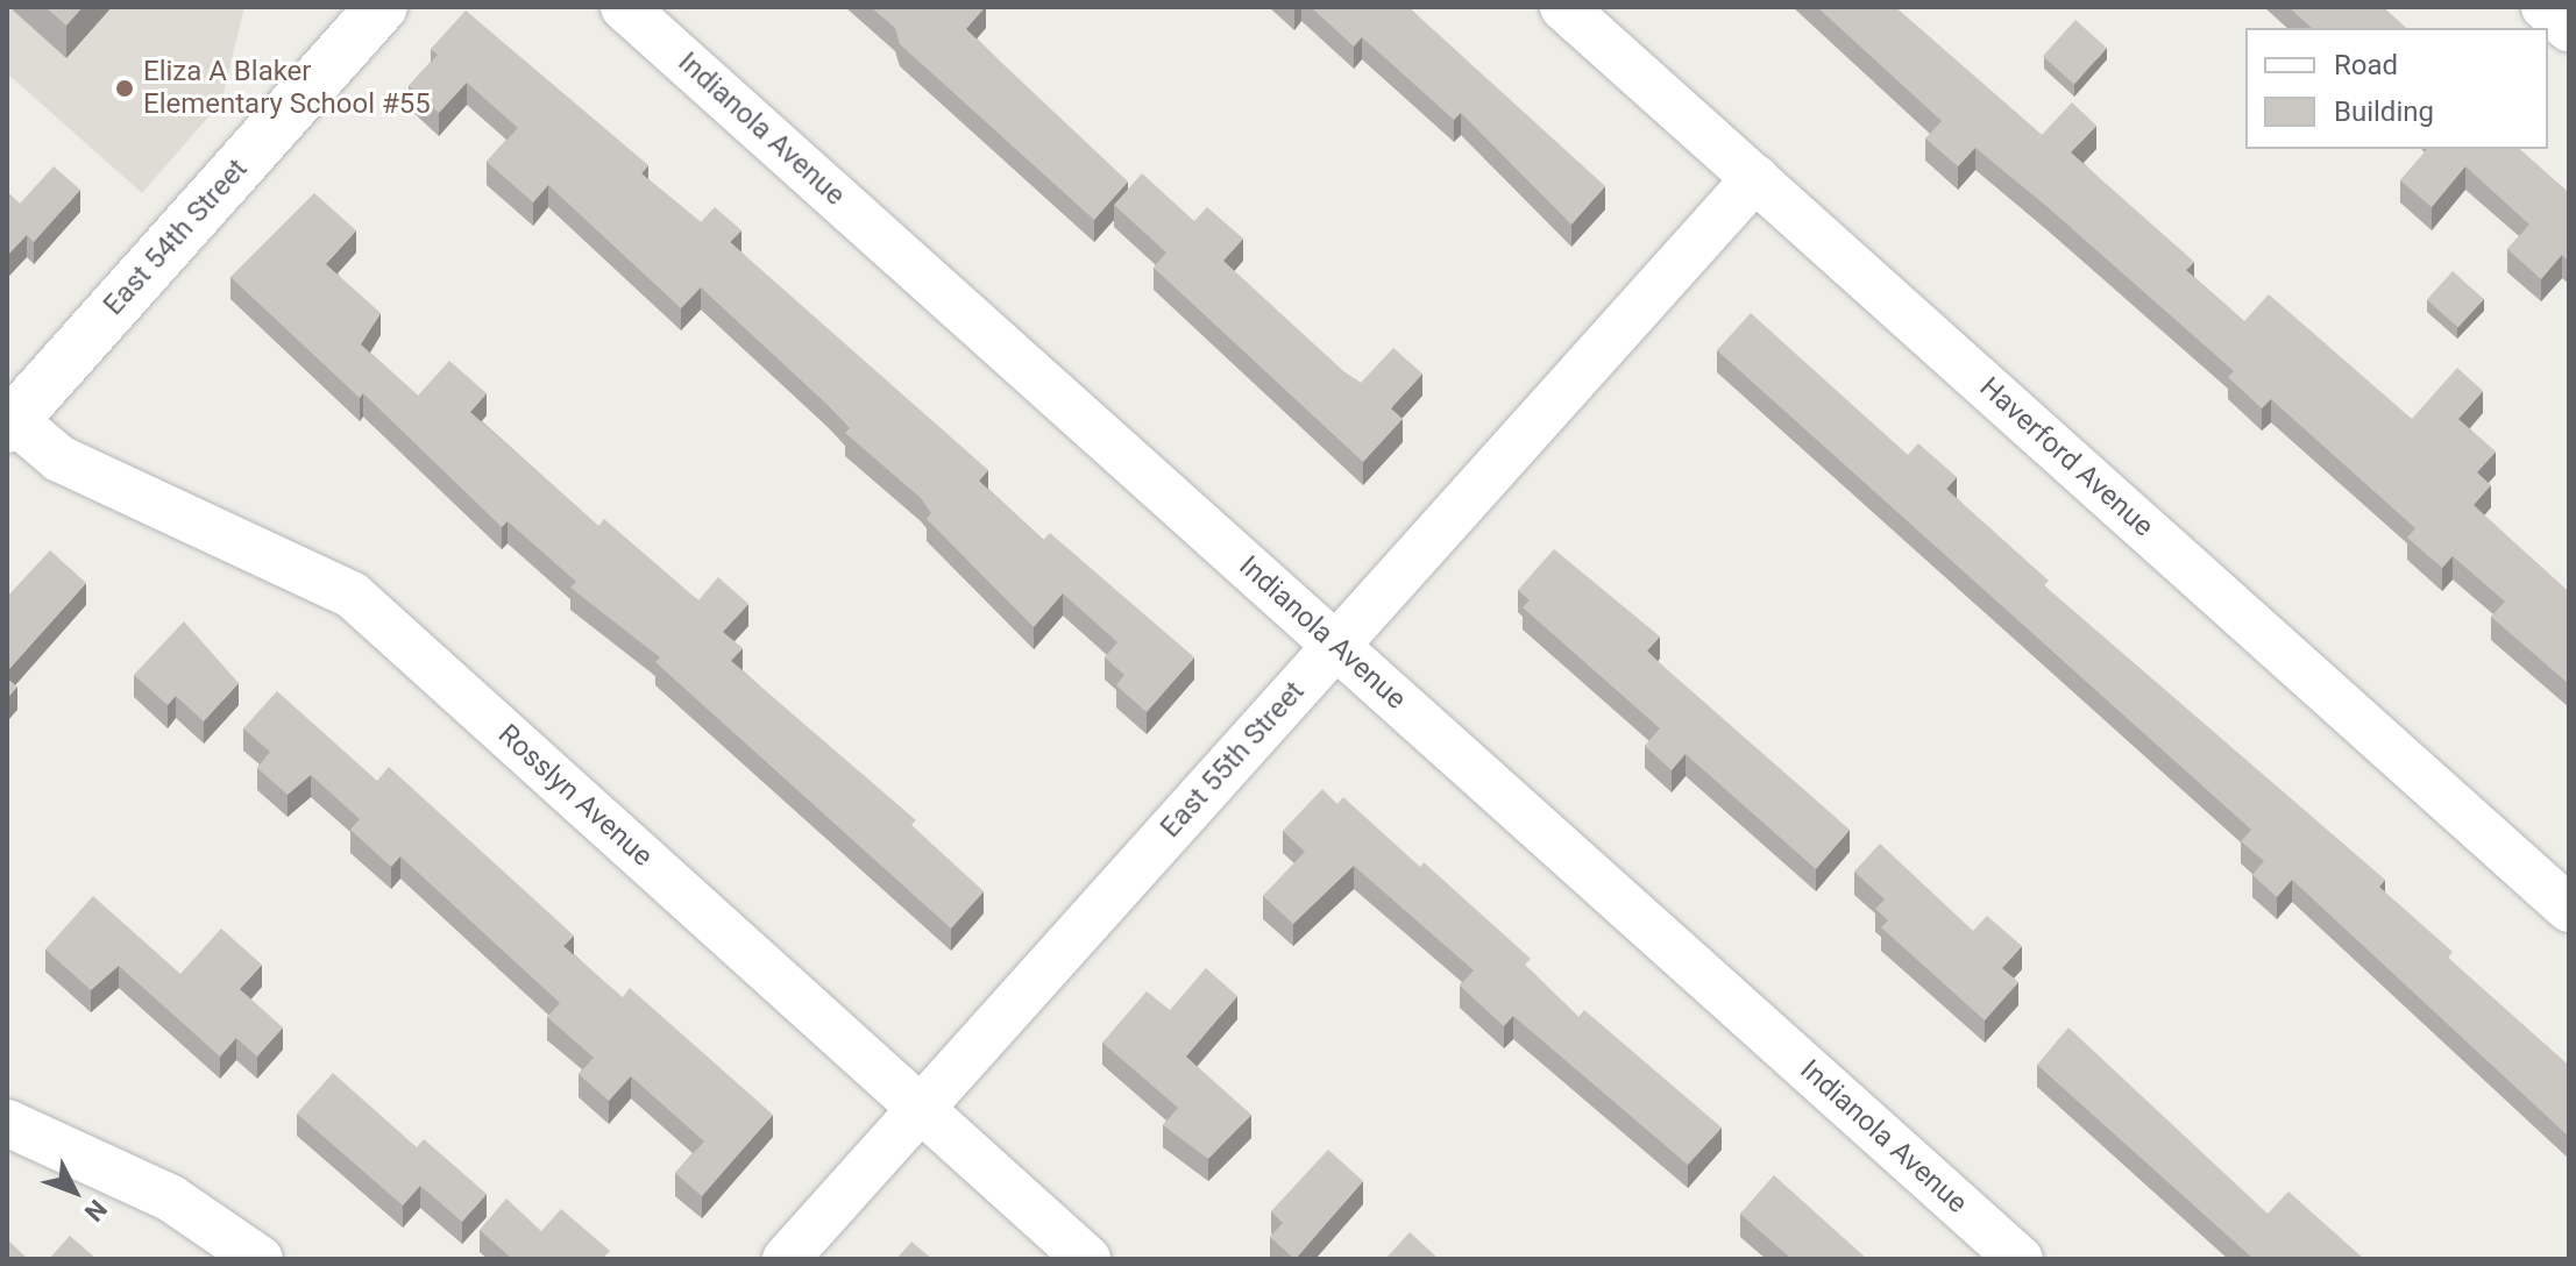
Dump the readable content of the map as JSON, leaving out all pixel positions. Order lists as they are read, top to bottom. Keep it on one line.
{"streets":{"street":["Indianola Avenue","East 54th Street","Haverford Avenue","East 55th Street","Rosslyn Avenue"]},"crossings":[["Indianola Avenue","East 55th Street"],["East 54th Street","Rosslyn Avenue"],["Haverford Avenue","East 55th Street"],["East 55th Street","Rosslyn Avenue"]],"places":["Eliza A Blaker Elementary School #55"],"legend":["Road","Building"],"north":"bottom right"}
